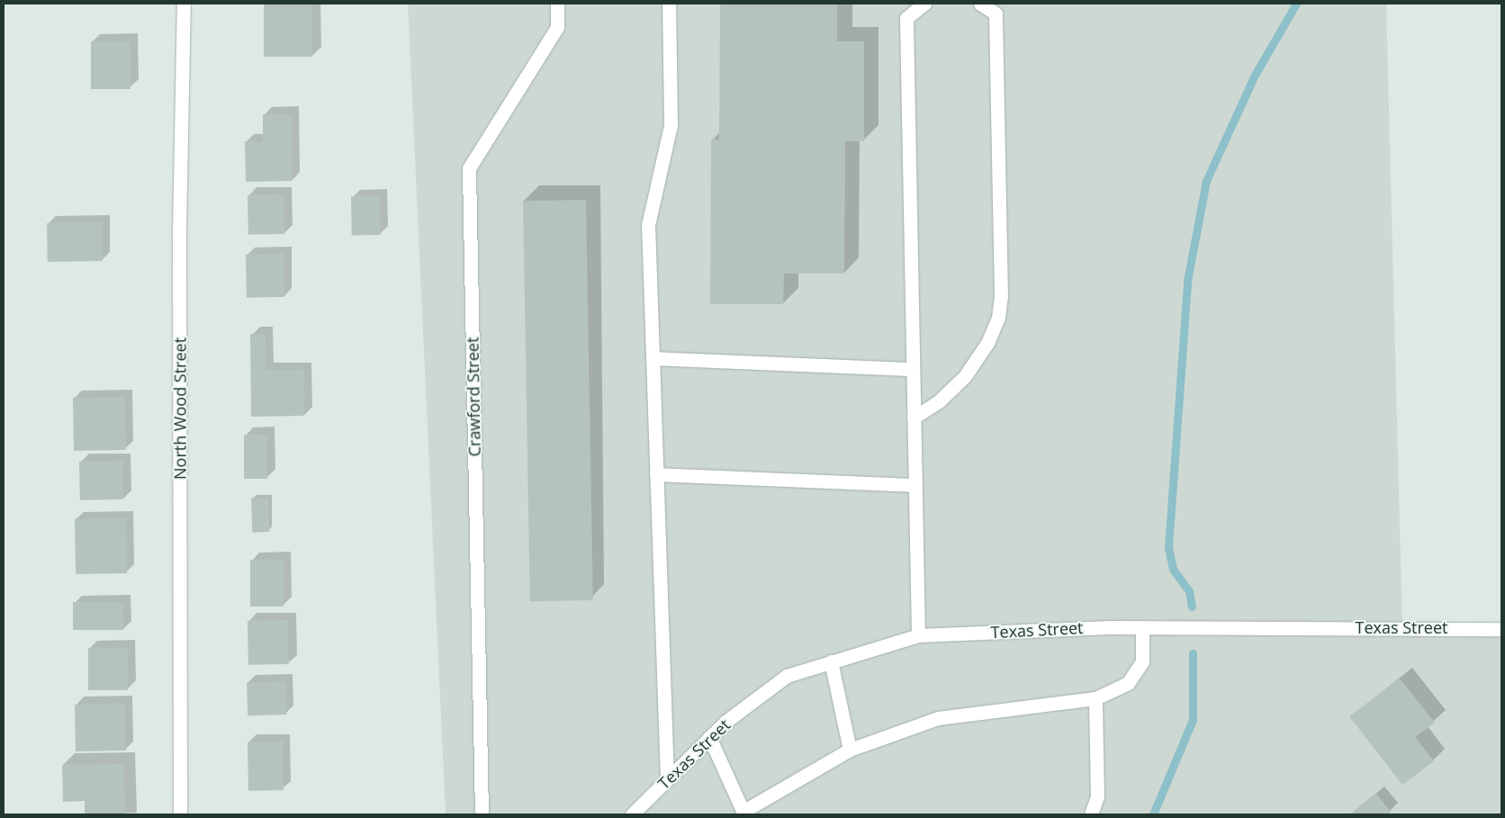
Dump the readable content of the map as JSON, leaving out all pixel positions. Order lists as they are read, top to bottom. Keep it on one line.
{"streets":{"street":["Crawford Street","North Wood Street","Texas Street"]}}
